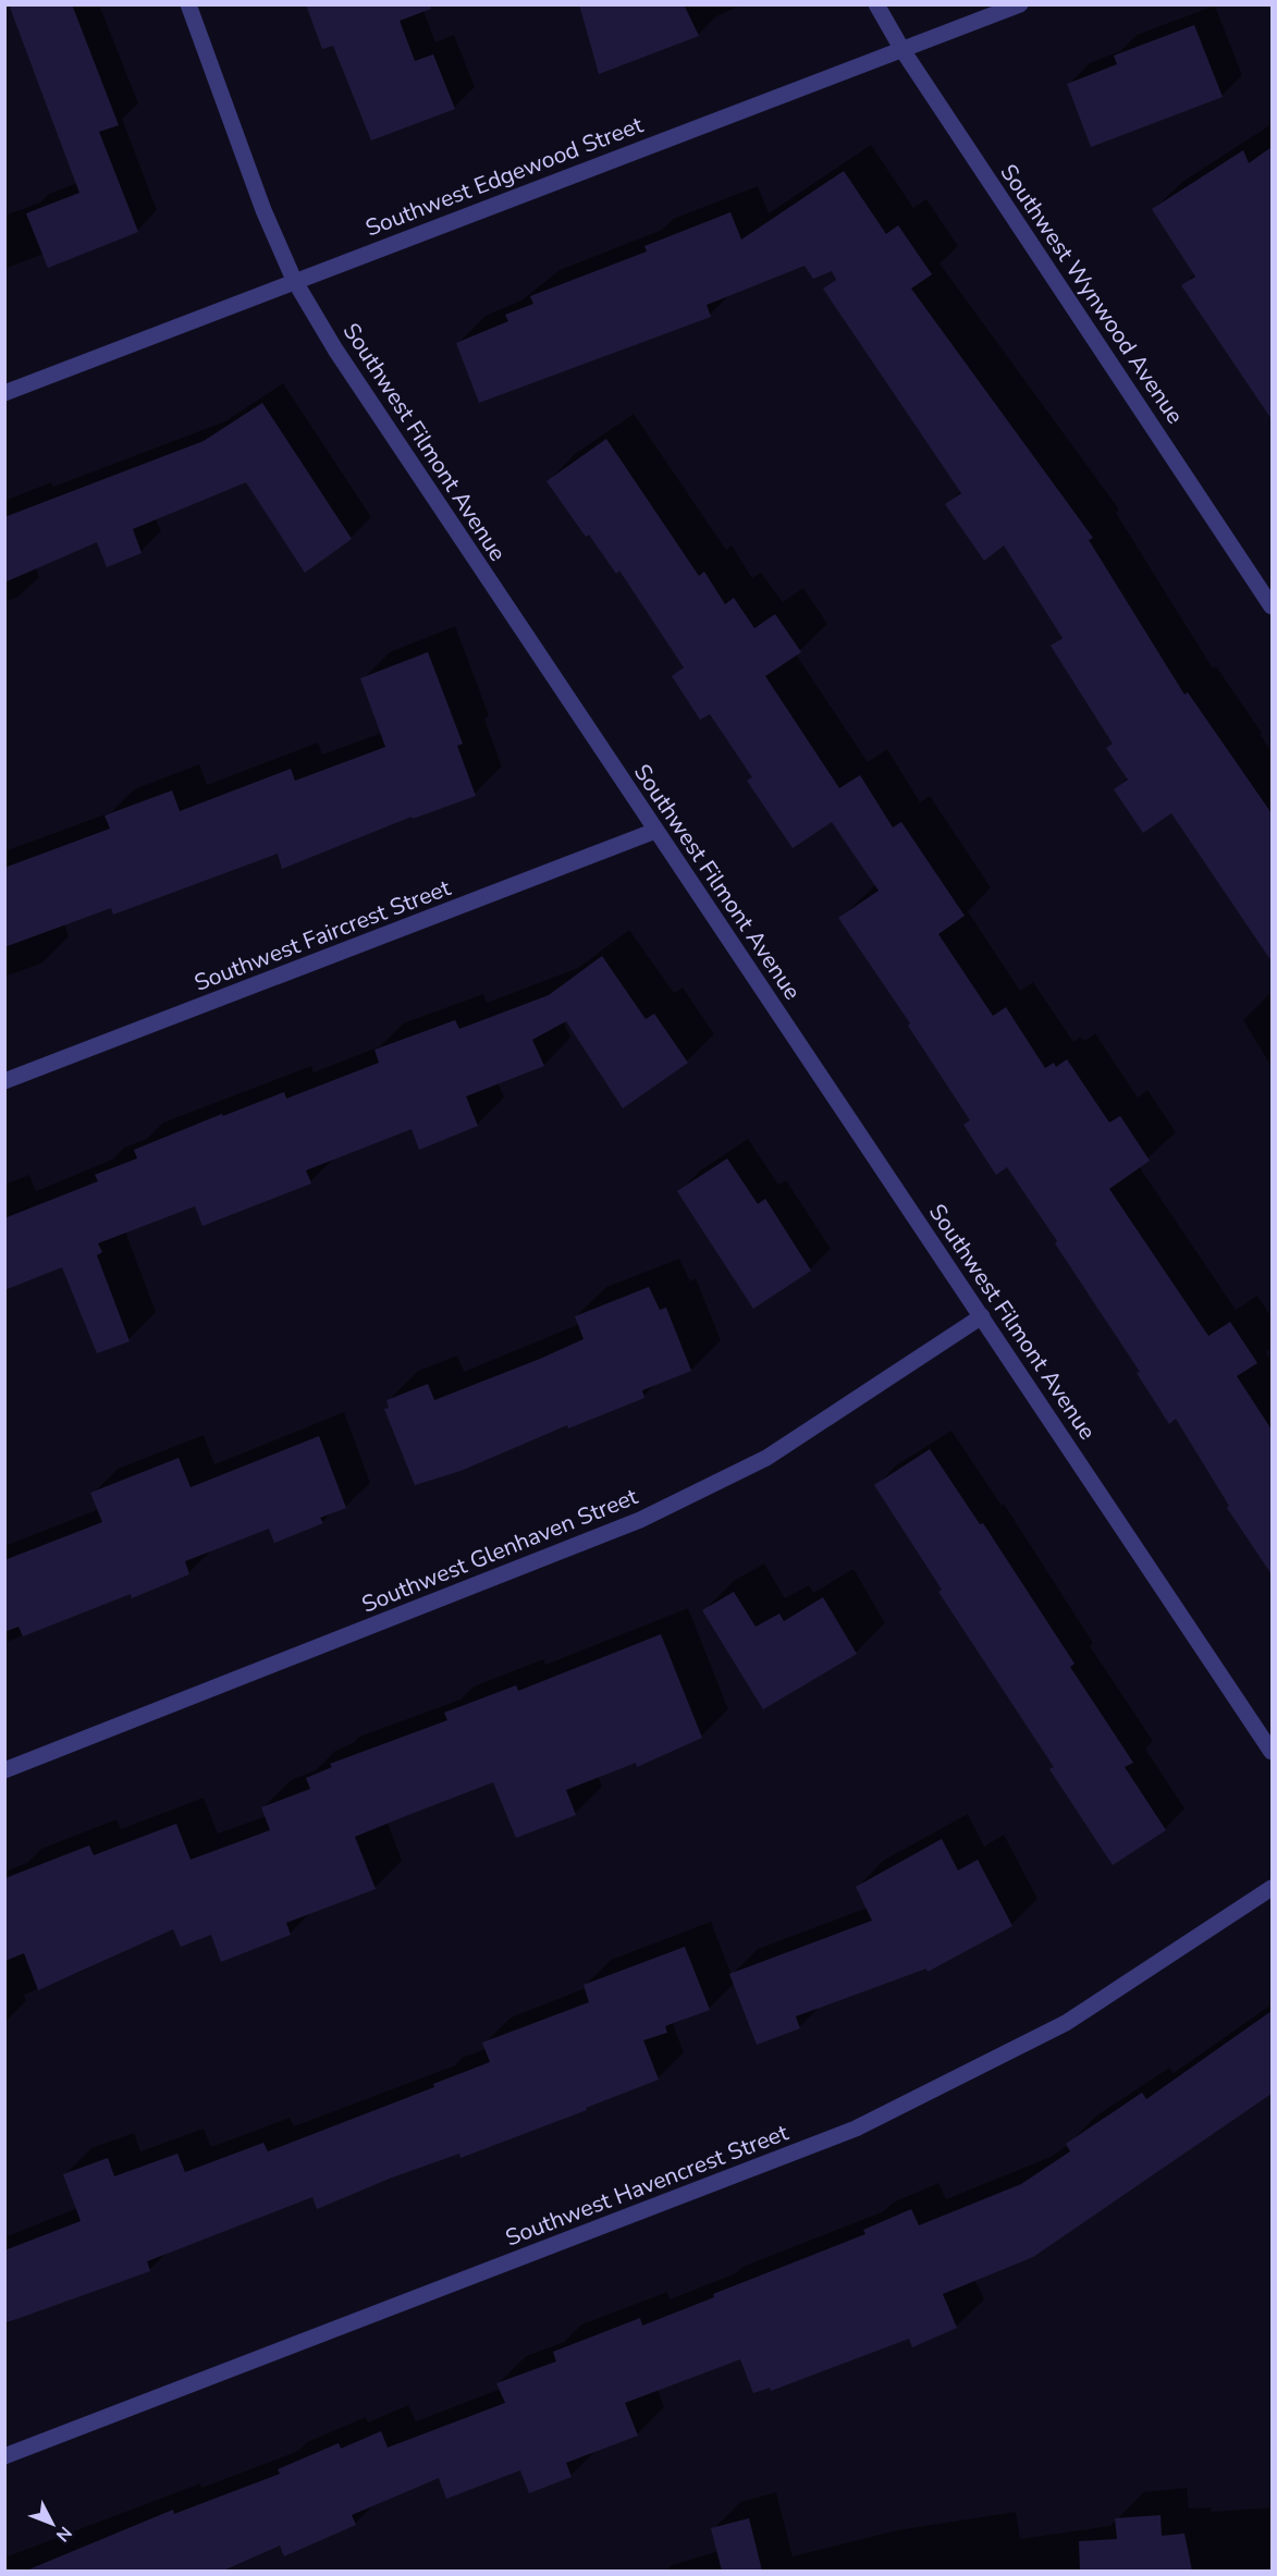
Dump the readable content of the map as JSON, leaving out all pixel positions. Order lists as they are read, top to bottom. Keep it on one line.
{"streets":{"street":["Southwest Edgewood Street","Southwest Wynwood Avenue","Southwest Filmont Avenue","Southwest Faircrest Street","Southwest Glenhaven Street","Southwest Havencrest Street"]},"crossings":[["Southwest Edgewood Street","Southwest Wynwood Avenue"],["Southwest Edgewood Street","Southwest Filmont Avenue"],["Southwest Filmont Avenue","Southwest Faircrest Street"],["Southwest Filmont Avenue","Southwest Glenhaven Street"]],"north":"bottom right"}
